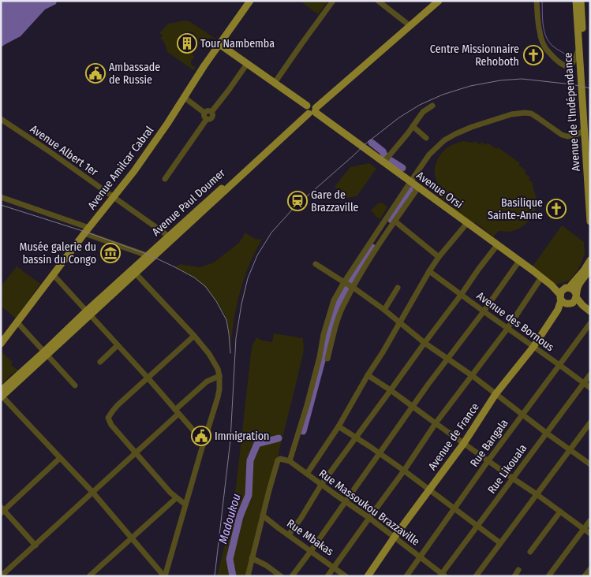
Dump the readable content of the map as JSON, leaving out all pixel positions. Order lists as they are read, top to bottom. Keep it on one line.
{"streets":{"main road":["Avenue de l'Indépendance","Avenue Amilcar Cabral","Avenue Orsi","Avenue Paul Doumer","Avenue de France"],"street":["Avenue Albert 1er","Avenue des Bornous","Rue Bangala","Rue Likouala","Rue Massoukou Brazzaville","Rue Mbakas"]},"crossings":[["Avenue Albert 1er","Avenue Amilcar Cabral"],["Avenue Albert 1er","Avenue Paul Doumer"],["Avenue Amilcar Cabral","Avenue Orsi"],["Avenue Orsi","Avenue Paul Doumer"],["Avenue Orsi","Avenue de France"],["Avenue des Bornous","Avenue de France"],["Avenue des Bornous","Rue Bangala"],["Avenue des Bornous","Rue Likouala"],["Avenue de France","Rue Massoukou Brazzaville"],["Rue Bangala","Rue Massoukou Brazzaville"],["Rue Likouala","Rue Massoukou Brazzaville"],["Rue Massoukou Brazzaville","Rue Mbakas"]],"water":["Madoukou"],"places":{"building":["Tour Nambemba"],"church":["Centre Missionnaire Rehoboth","Basilique Sainte-Anne"],"public building":["Ambassade de Russie","Immigration"],"station":["Gare de Brazzaville"],"museum":["Musée galerie du bassin du Congo"]}}
